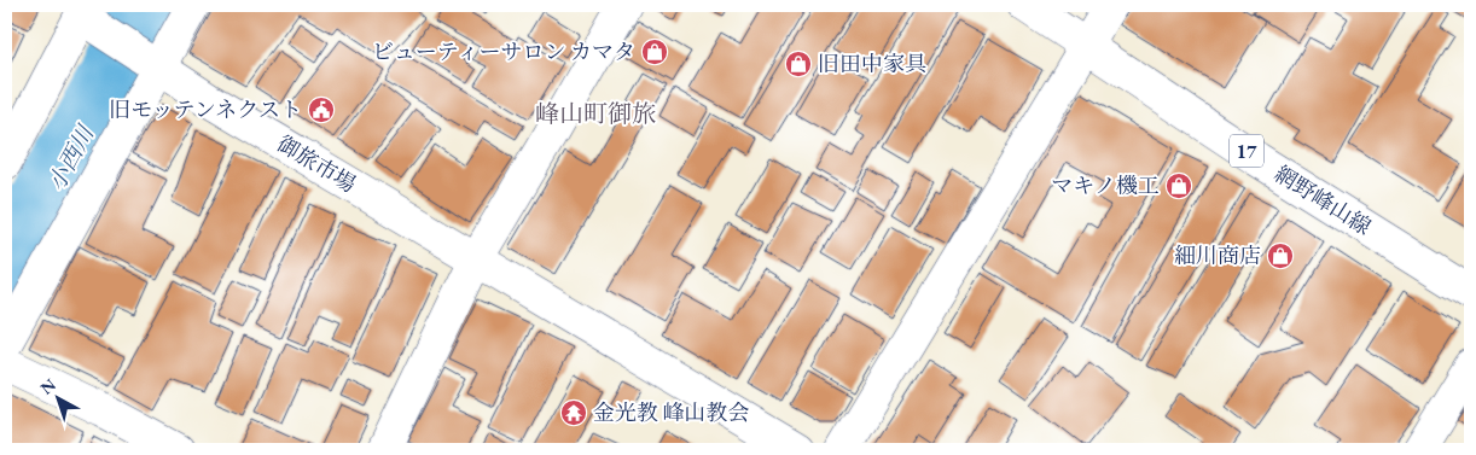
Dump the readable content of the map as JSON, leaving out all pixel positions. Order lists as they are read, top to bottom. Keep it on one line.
{"streets":{"street":["17","御旅市場","網野峰山線"]},"districts":["峰山町御旅"],"water":["小西川"],"places":{"shop":["ビューティーサロン カマタ","旧田中家具","マキノ機工","細川商店"],"public building":["旧モッテンネクスト"],"temple":["金光教 峰山教会"]},"north":"top left"}
